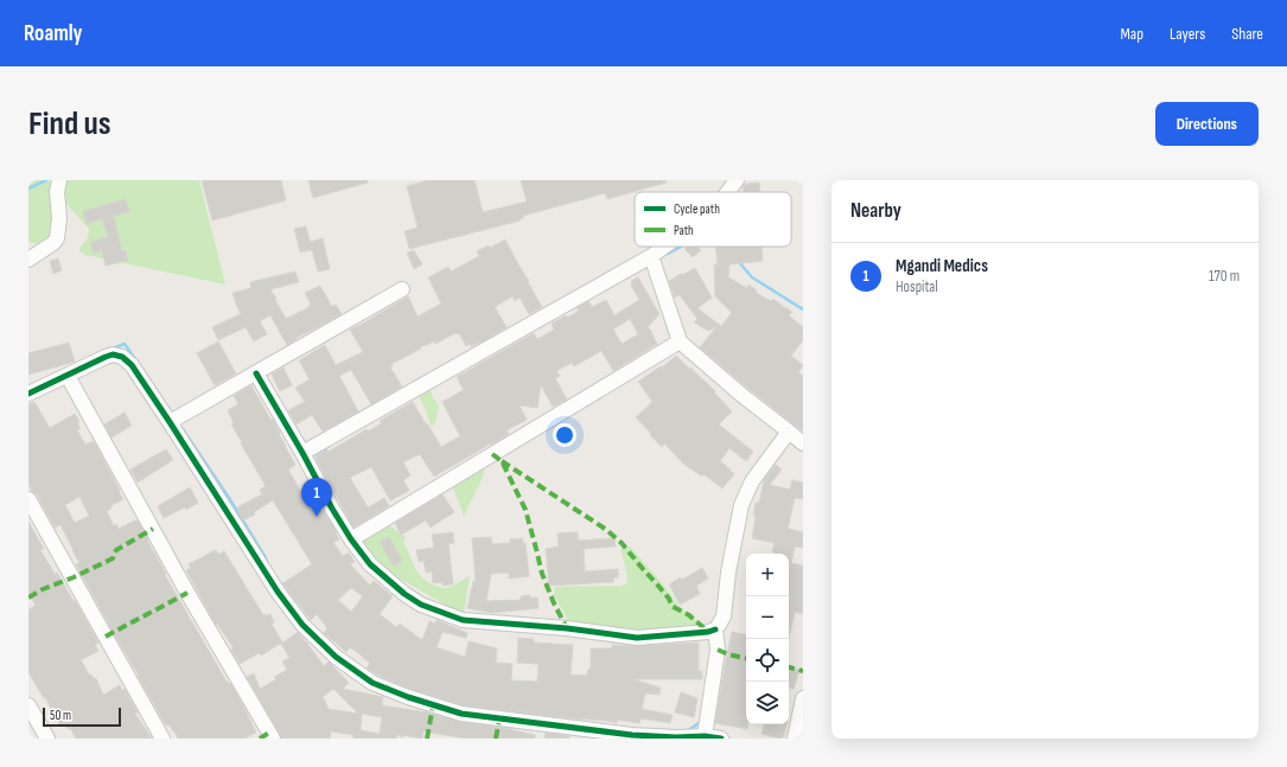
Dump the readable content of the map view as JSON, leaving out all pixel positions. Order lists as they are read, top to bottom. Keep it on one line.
{"legend":["Cycle path","Path"],"scale_bar":"50 m","page":{"header":"Roamly","nav":["Map","Layers","Share"],"buttons":"Directions","title":"Find us","heading":"Nearby","list":[{"mark":"1","name":"Mgandi Medics","note":"Hospital","value":"170 m"}],"pins":"1","map_buttons":["+","−"],"scale":"50 m"}}
